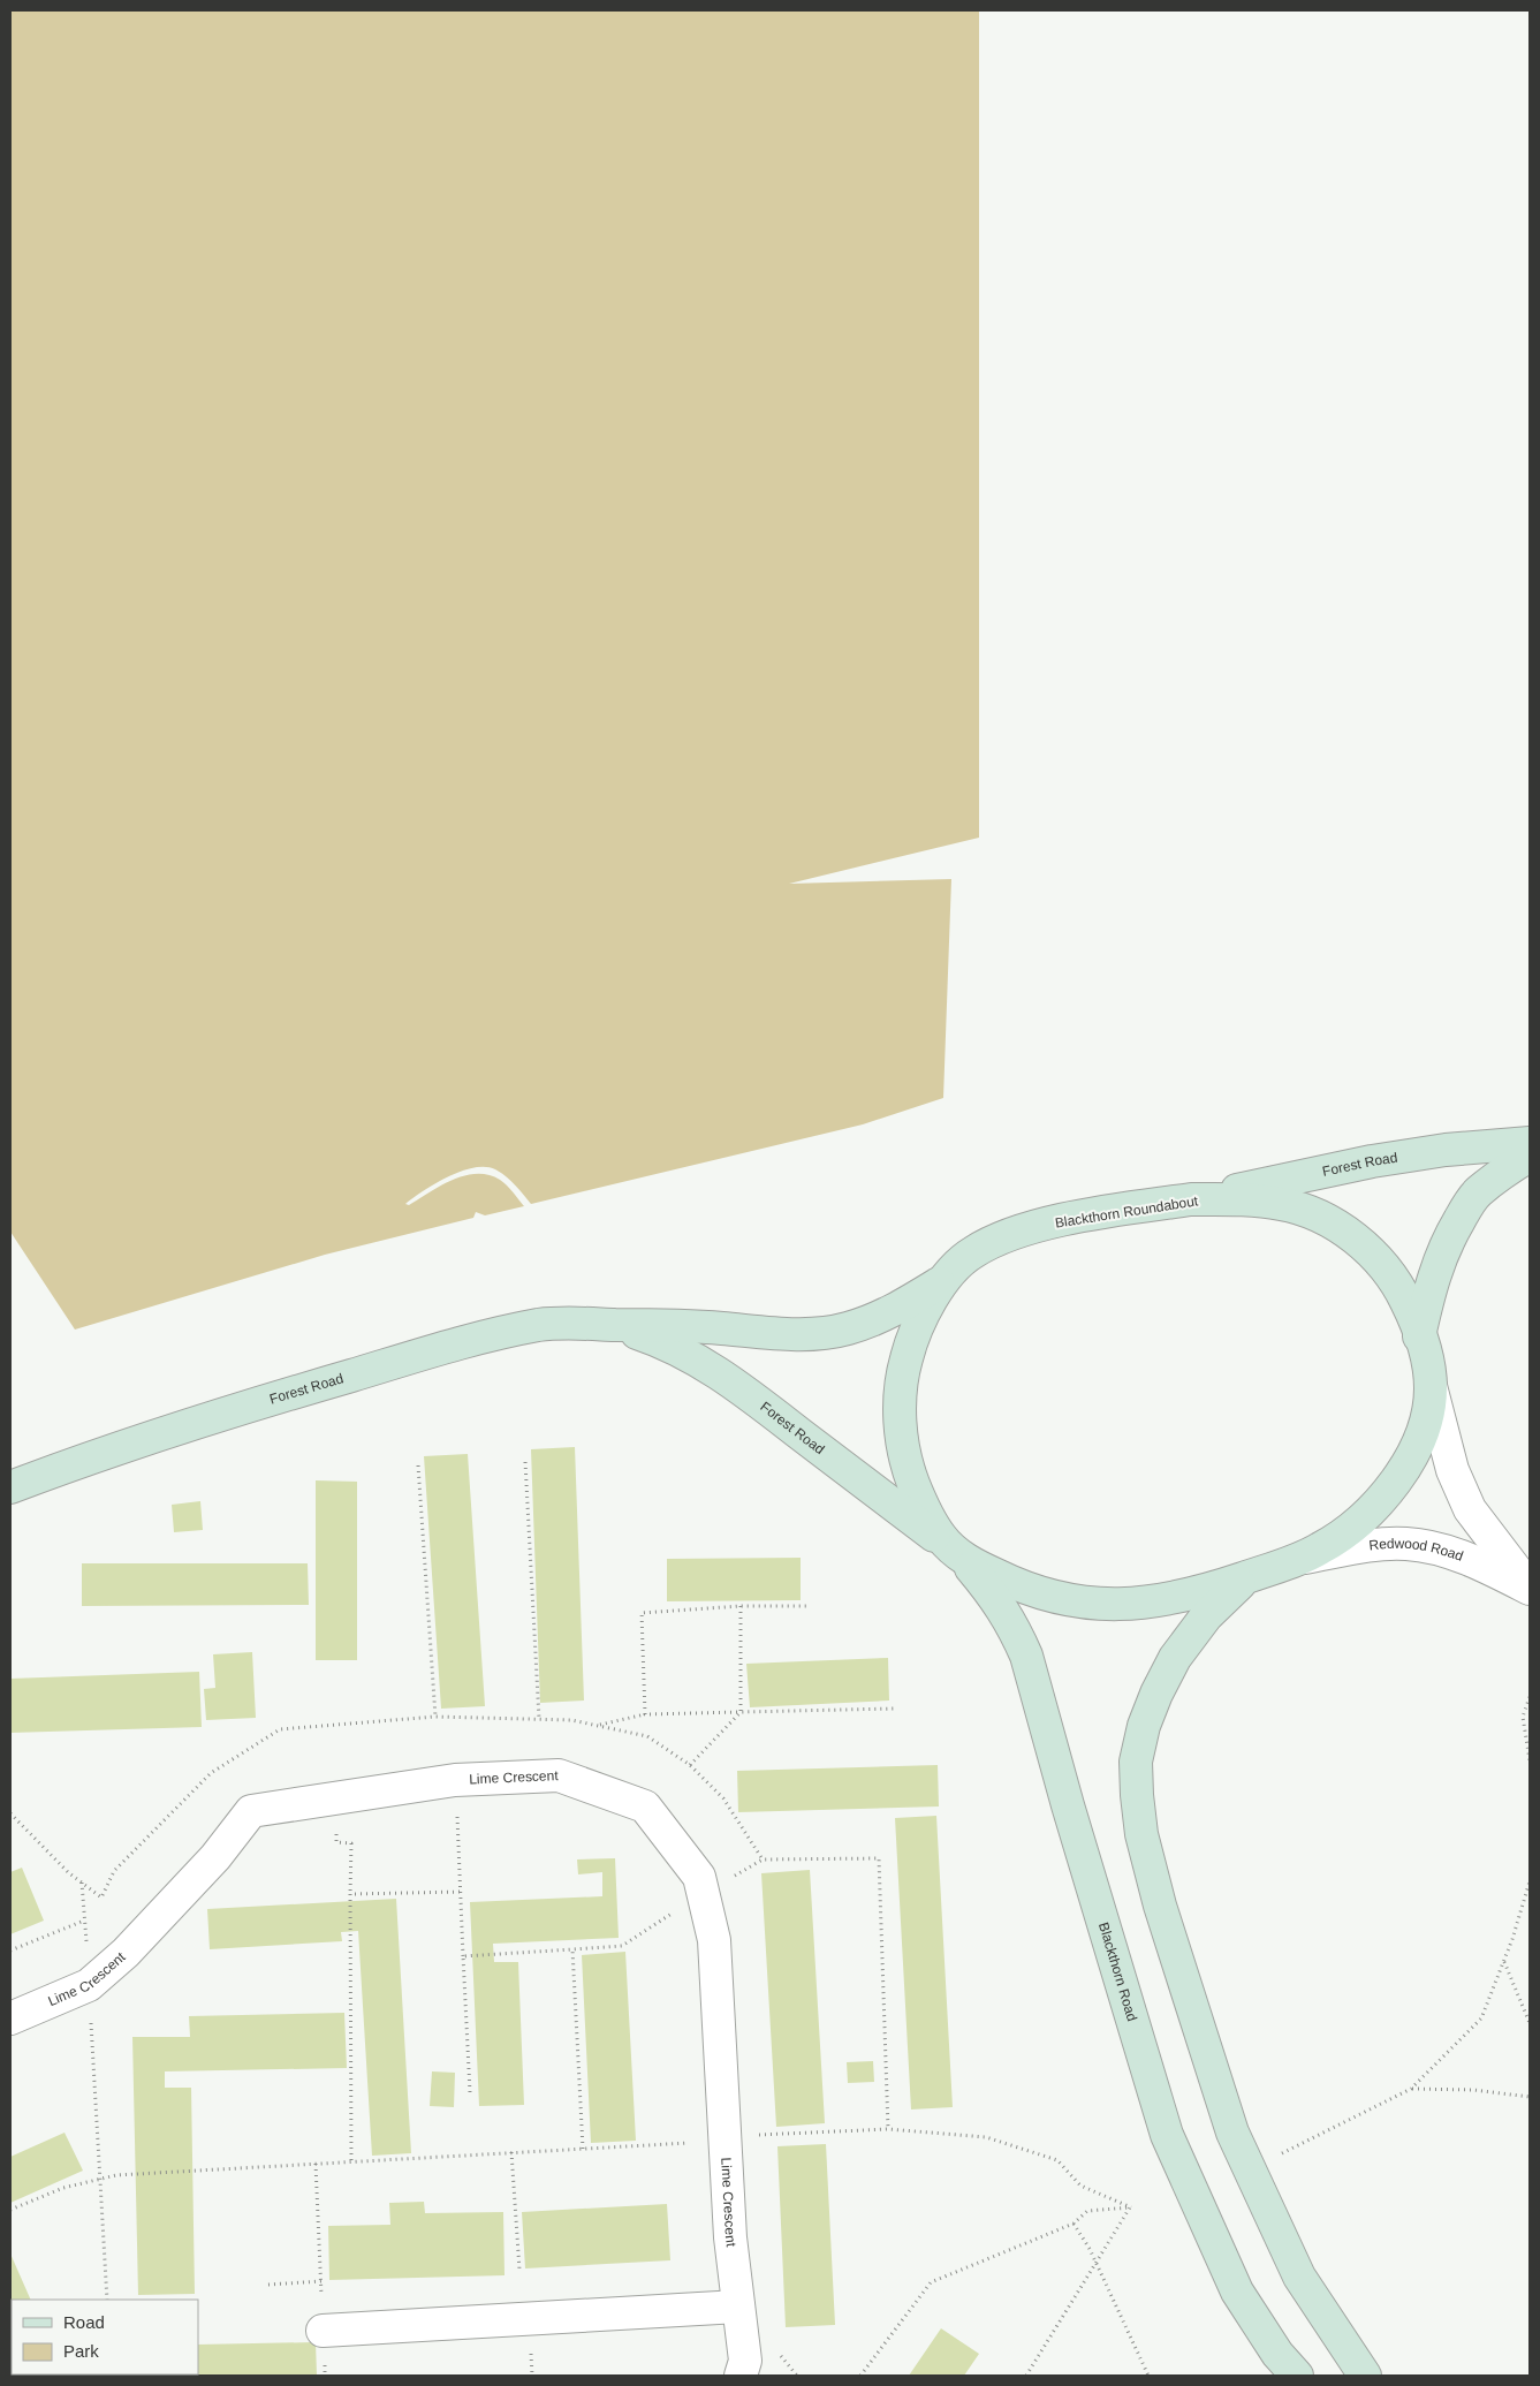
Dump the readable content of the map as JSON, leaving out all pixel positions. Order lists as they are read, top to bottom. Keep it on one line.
{"streets":{"street":["Forest Road","Blackthorn Roundabout","Redwood Road","Lime Crescent","Blackthorn Road"]},"crossings":[["Forest Road","Blackthorn Roundabout"],["Forest Road","Blackthorn Road"],["Blackthorn Roundabout","Redwood Road"],["Blackthorn Roundabout","Blackthorn Road"]],"legend":["Road","Park"]}
